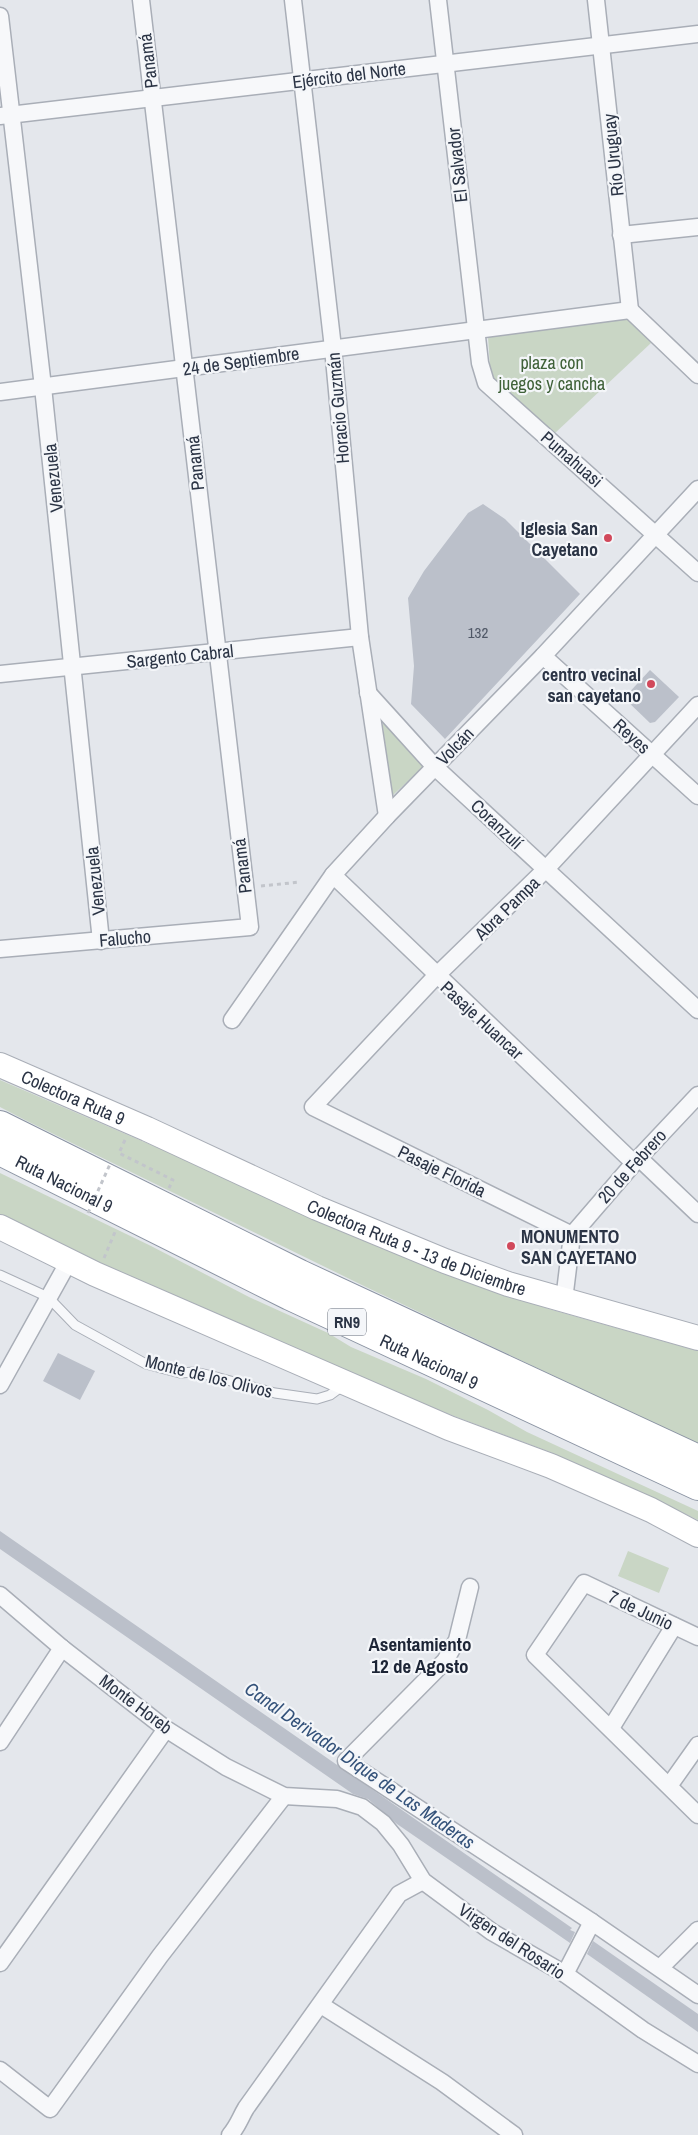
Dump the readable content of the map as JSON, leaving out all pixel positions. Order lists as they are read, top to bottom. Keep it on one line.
{"streets":{"highway":["Ruta Nacional 9","RN9"],"street":["Panamá","Ejército del Norte","Río Uruguay","El Salvador","24 de Septiembre","Horacio Guzmán","Pumahuasi","Venezuela","Sargento Cabral","Reyes","Volcán","Coranzulí","Abra Pampa","Falucho","Pasaje Huancar","Colectora Ruta 9","20 de Febrero","Pasaje Florida","Colectora Ruta 9 - 13 de Diciembre","7 de Junio","Monte Horeb","Virgen del Rosario"],"lane":["Monte de los Olivos"]},"crossings":[["Panamá","Ejército del Norte"],["Panamá","24 de Septiembre"],["Panamá","Sargento Cabral"],["Panamá","Falucho"],["Ejército del Norte","Río Uruguay"],["Ejército del Norte","El Salvador"],["Ejército del Norte","Horacio Guzmán"],["Ejército del Norte","Venezuela"],["Río Uruguay","24 de Septiembre"],["El Salvador","24 de Septiembre"],["El Salvador","Pumahuasi"],["24 de Septiembre","Horacio Guzmán"],["24 de Septiembre","Pumahuasi"],["24 de Septiembre","Venezuela"],["Horacio Guzmán","Sargento Cabral"],["Horacio Guzmán","Volcán"],["Horacio Guzmán","Coranzulí"],["Pumahuasi","Volcán"],["Venezuela","Sargento Cabral"],["Venezuela","Falucho"],["Reyes","Volcán"],["Reyes","Abra Pampa"],["Volcán","Coranzulí"],["Volcán","Pasaje Huancar"],["Coranzulí","Abra Pampa"],["Abra Pampa","Pasaje Huancar"],["Abra Pampa","Pasaje Florida"],["Pasaje Huancar","20 de Febrero"],["Colectora Ruta 9","Colectora Ruta 9 - 13 de Diciembre"],["20 de Febrero","Pasaje Florida"],["Monte Horeb","Virgen del Rosario"]],"districts":["Asentamiento 12 de Agosto"],"water":["Canal Derivador Dique de Las Maderas"],"parks":["plaza con juegos y cancha"],"places":["Iglesia San Cayetano","centro vecinal san cayetano","MONUMENTO SAN CAYETANO"],"house_numbers":["132"]}
